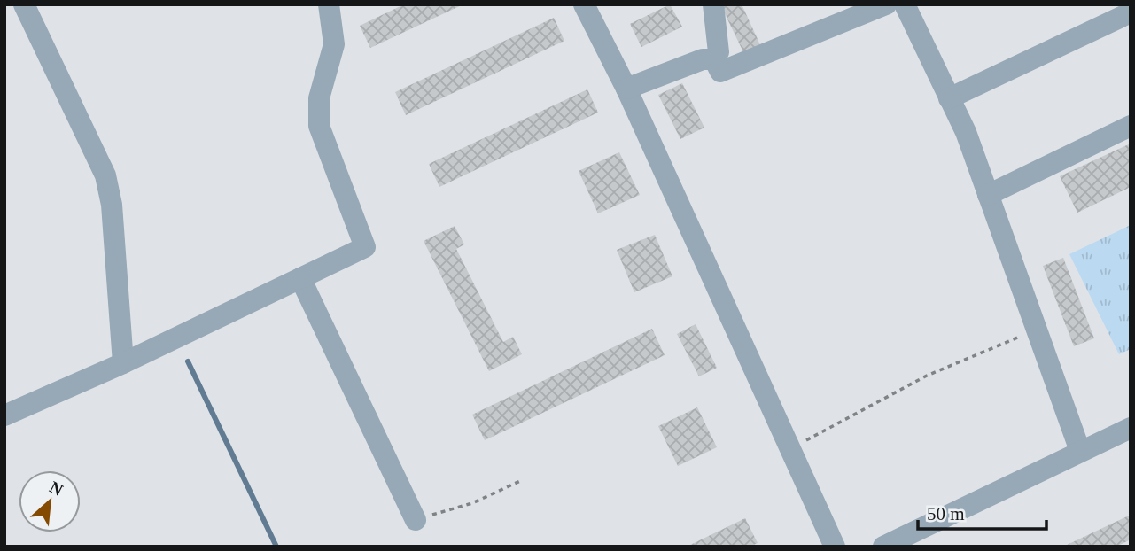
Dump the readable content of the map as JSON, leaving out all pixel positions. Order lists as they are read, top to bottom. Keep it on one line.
{"scale_bar":"50 m","north":"top right"}
